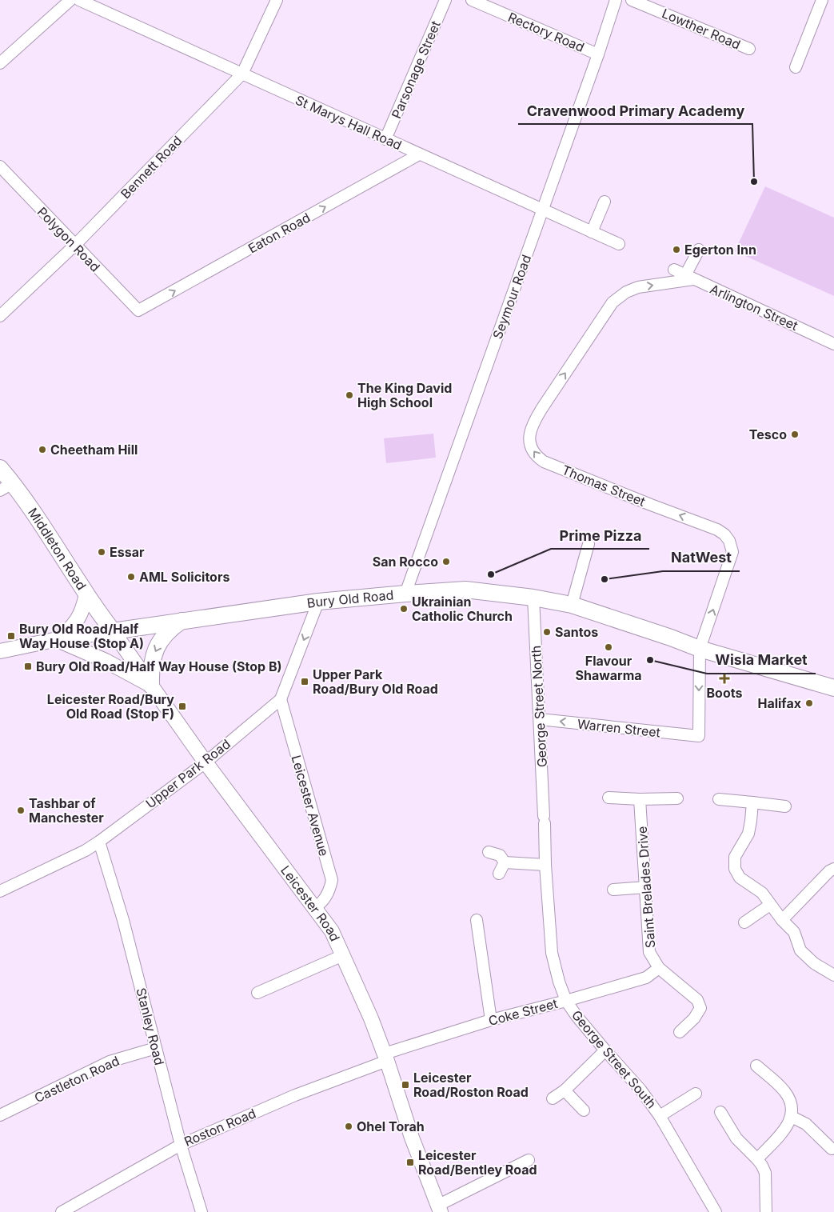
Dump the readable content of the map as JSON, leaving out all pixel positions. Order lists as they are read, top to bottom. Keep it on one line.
{"streets":{"highway":["Middleton Road","Bury Old Road"],"main road":["Leicester Road"],"street":["Lowther Road","Rectory Road","Parsonage Street","St Marys Hall Road","Bennett Road","Eaton Road","Polygon Road","Seymour Road","Arlington Street","Thomas Street","George Street North","Warren Street","Upper Park Road","Leicester Avenue","Saint Brelades Drive","Coke Street","Stanley Road","George Street South","Castleton Road","Roston Road"]},"crossings":[["Rectory Road","Seymour Road"],["Parsonage Street","St Marys Hall Road"],["St Marys Hall Road","Bennett Road"],["St Marys Hall Road","Eaton Road"],["St Marys Hall Road","Seymour Road"],["Bennett Road","Polygon Road"],["Eaton Road","Polygon Road"],["Seymour Road","Bury Old Road"],["Arlington Street","Thomas Street"],["Thomas Street","Bury Old Road"],["Thomas Street","Warren Street"],["Middleton Road","Bury Old Road"],["Middleton Road","Leicester Road"],["Bury Old Road","George Street North"],["Bury Old Road","Upper Park Road"],["Bury Old Road","Leicester Road"],["George Street North","Warren Street"],["George Street North","George Street South"],["Upper Park Road","Leicester Avenue"],["Upper Park Road","Leicester Road"],["Upper Park Road","Stanley Road"],["Leicester Avenue","Leicester Road"],["Saint Brelades Drive","Coke Street"],["Leicester Road","Coke Street"],["Leicester Road","Roston Road"],["Coke Street","George Street South"],["Coke Street","Roston Road"],["Stanley Road","Castleton Road"],["Stanley Road","Roston Road"]],"one_way":["Eaton Road"],"places":{"other":["Cravenwood Primary Academy","Egerton Inn","The King David High School","Tesco","Cheetham Hill","Essar","San Rocco","Prime Pizza","AML Solicitors","NatWest","Ukrainian Catholic Church","Santos","Flavour Shawarma","Wisla Market","Halifax","Tashbar of Manchester","Ohel Torah"],"transit":["Bury Old Road/Half Way House (Stop A)","Bury Old Road/Half Way House (Stop B)","Upper Park Road/Bury Old Road","Leicester Road/Bury Old Road (Stop F)","Leicester Road/Roston Road","Leicester Road/Bentley Road"],"health":["Boots"]}}
